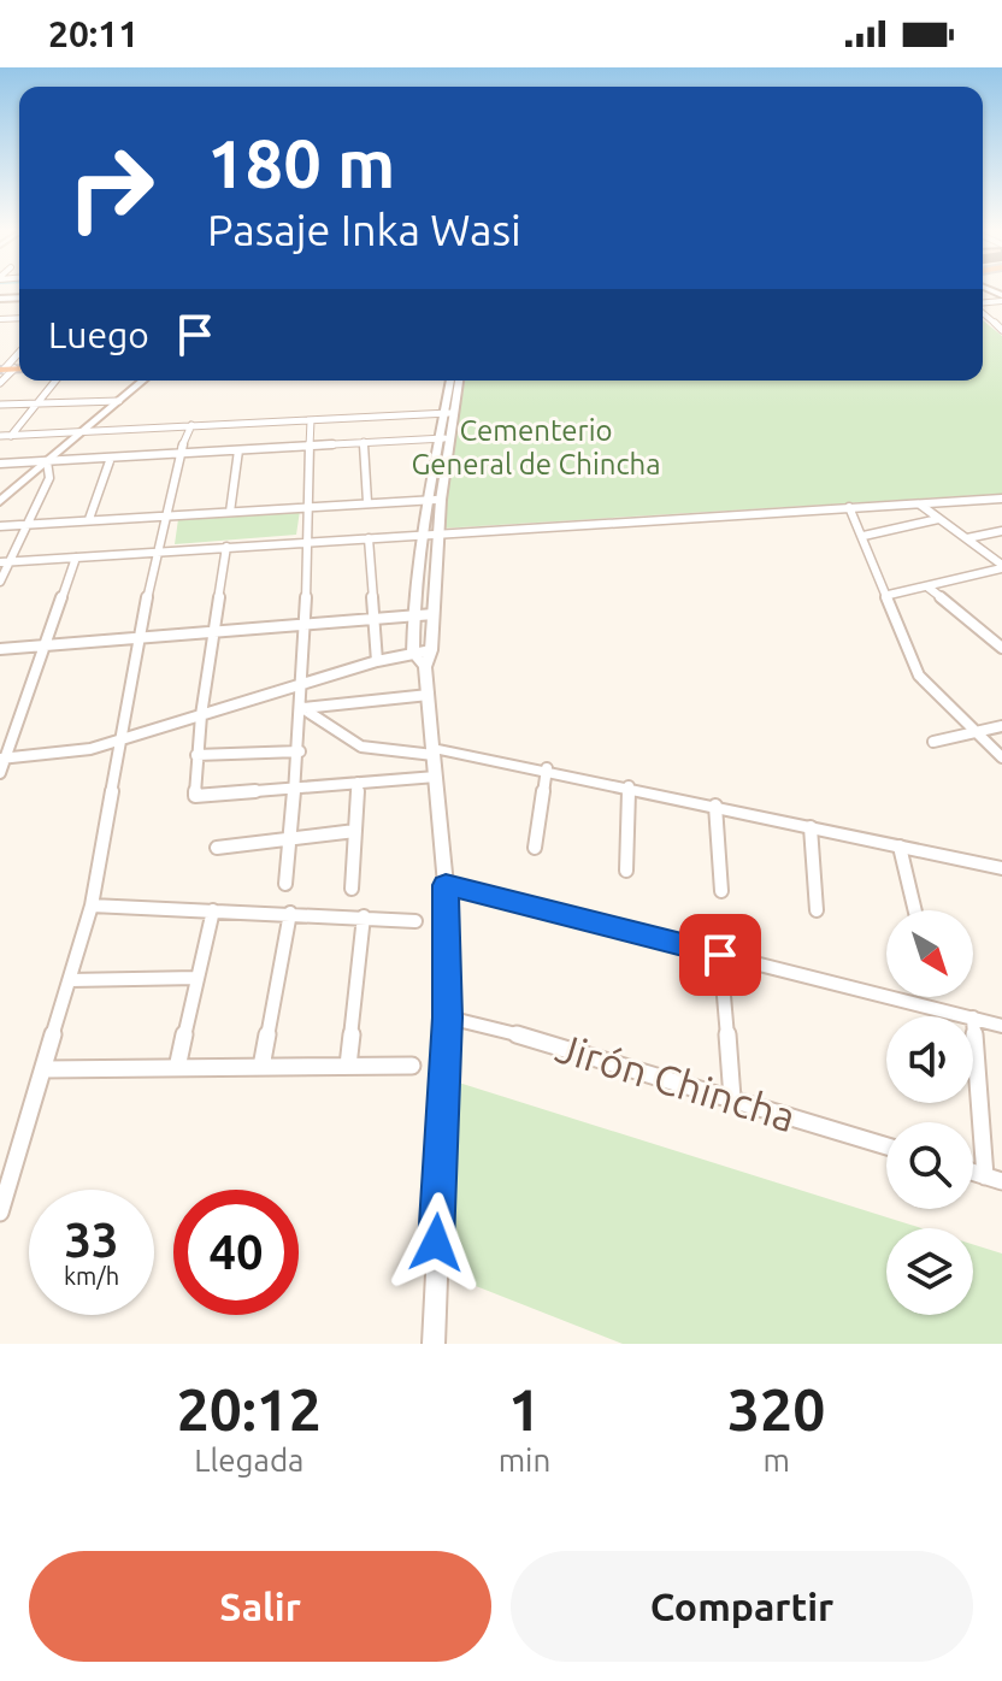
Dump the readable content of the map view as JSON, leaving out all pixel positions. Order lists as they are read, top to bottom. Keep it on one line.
{"streets":{"street":["Jirón Chincha"]},"parks":["Cementerio General de Chincha"],"north":"bottom right","page":{"status":"20:11","turn":["180 m","Pasaje Inka Wasi"],"then":"Luego","speed":"33 km/h","limit":"40","eta":["20:12","Llegada","1","min","320","m"],"buttons":["Salir","Compartir"]}}
